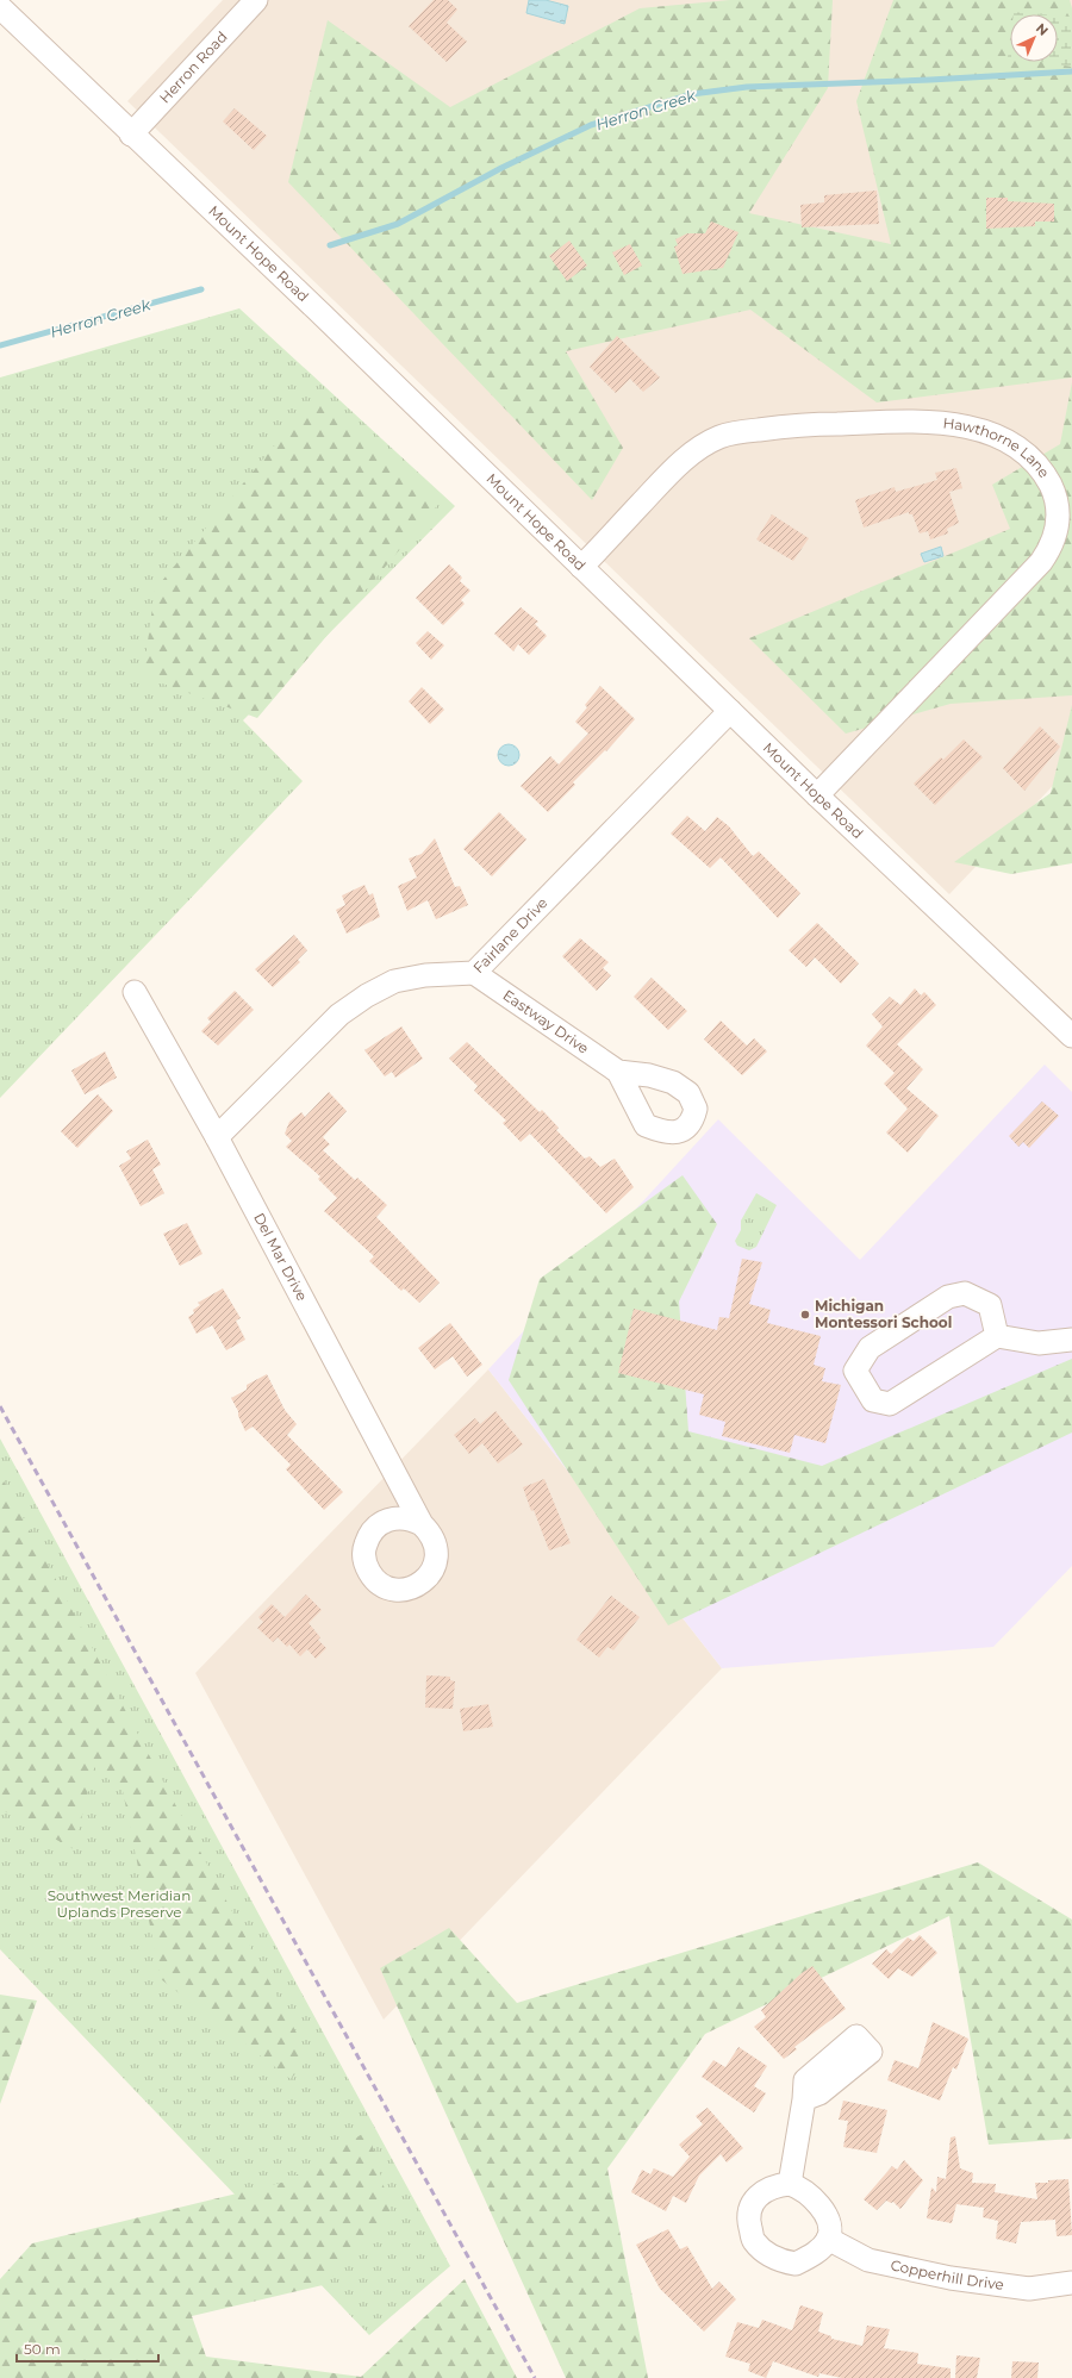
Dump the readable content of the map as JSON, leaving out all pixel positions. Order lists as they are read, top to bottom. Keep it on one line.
{"streets":{"street":["Herron Road","Mount Hope Road","Hawthorne Lane","Fairlane Drive","Eastway Drive","Del Mar Drive","Copperhill Drive"]},"crossings":[["Herron Road","Mount Hope Road"],["Mount Hope Road","Hawthorne Lane"],["Mount Hope Road","Fairlane Drive"],["Fairlane Drive","Eastway Drive"],["Fairlane Drive","Del Mar Drive"]],"water":["Herron Creek"],"parks":["Southwest Meridian Uplands Preserve"],"places":["Michigan Montessori School"],"scale_bar":"50 m","north":"top right"}
